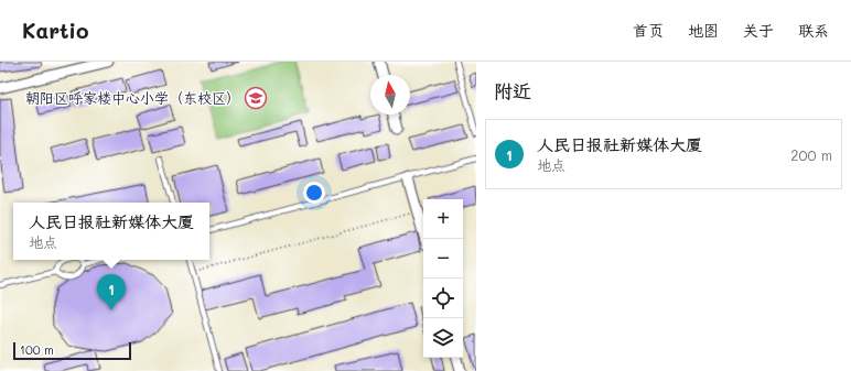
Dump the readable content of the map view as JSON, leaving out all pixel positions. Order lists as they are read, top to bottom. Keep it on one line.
{"places":{"school or university":["朝阳区呼家楼中心小学（东校区）"]},"scale_bar":"100 m","north":"top","page":{"header":"Kartio","nav":["首页","地图","关于","联系"],"heading":"附近","list":[{"mark":"1","name":"人民日报社新媒体大厦","note":"地点","value":"200 m"}],"map_buttons":["+","−"],"popup":["人民日报社新媒体大厦","地点"],"pins":"1","scale":"100 m"}}
